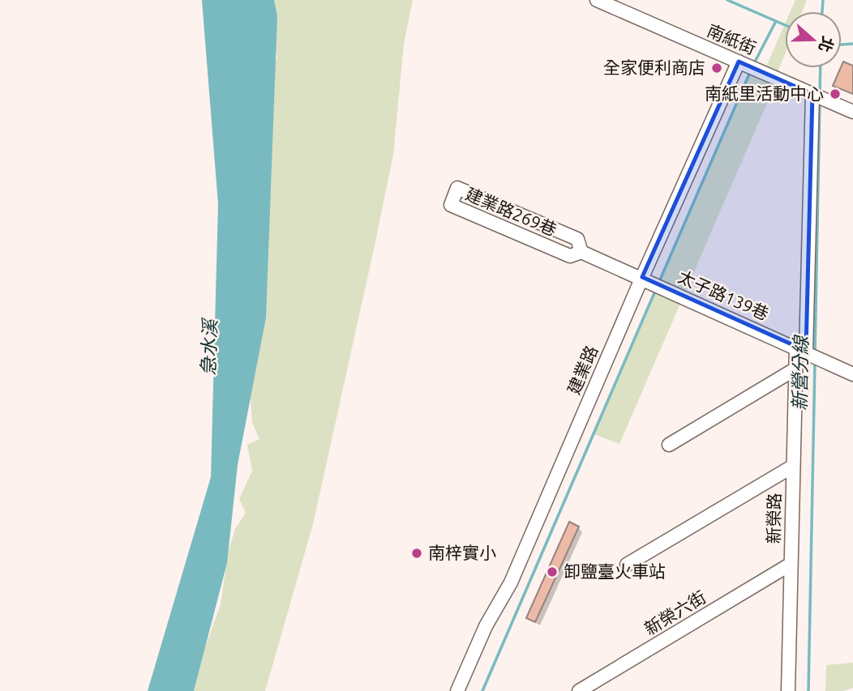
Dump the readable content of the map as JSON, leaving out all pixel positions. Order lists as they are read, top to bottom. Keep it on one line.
{"streets":{"street":["南紙街","建業路269巷","太子路139巷","建業路","新榮路","新榮六街"]},"crossings":[["南紙街","建業路"],["南紙街","新榮路"],["建業路269巷","太子路139巷"],["建業路269巷","建業路"],["太子路139巷","建業路"],["太子路139巷","新榮路"],["新榮路","新榮六街"]],"water":["急水溪","新營分線"],"places":["全家便利商店","南紙里活動中心","南梓實小","卸鹽臺火車站"],"north":"right"}
